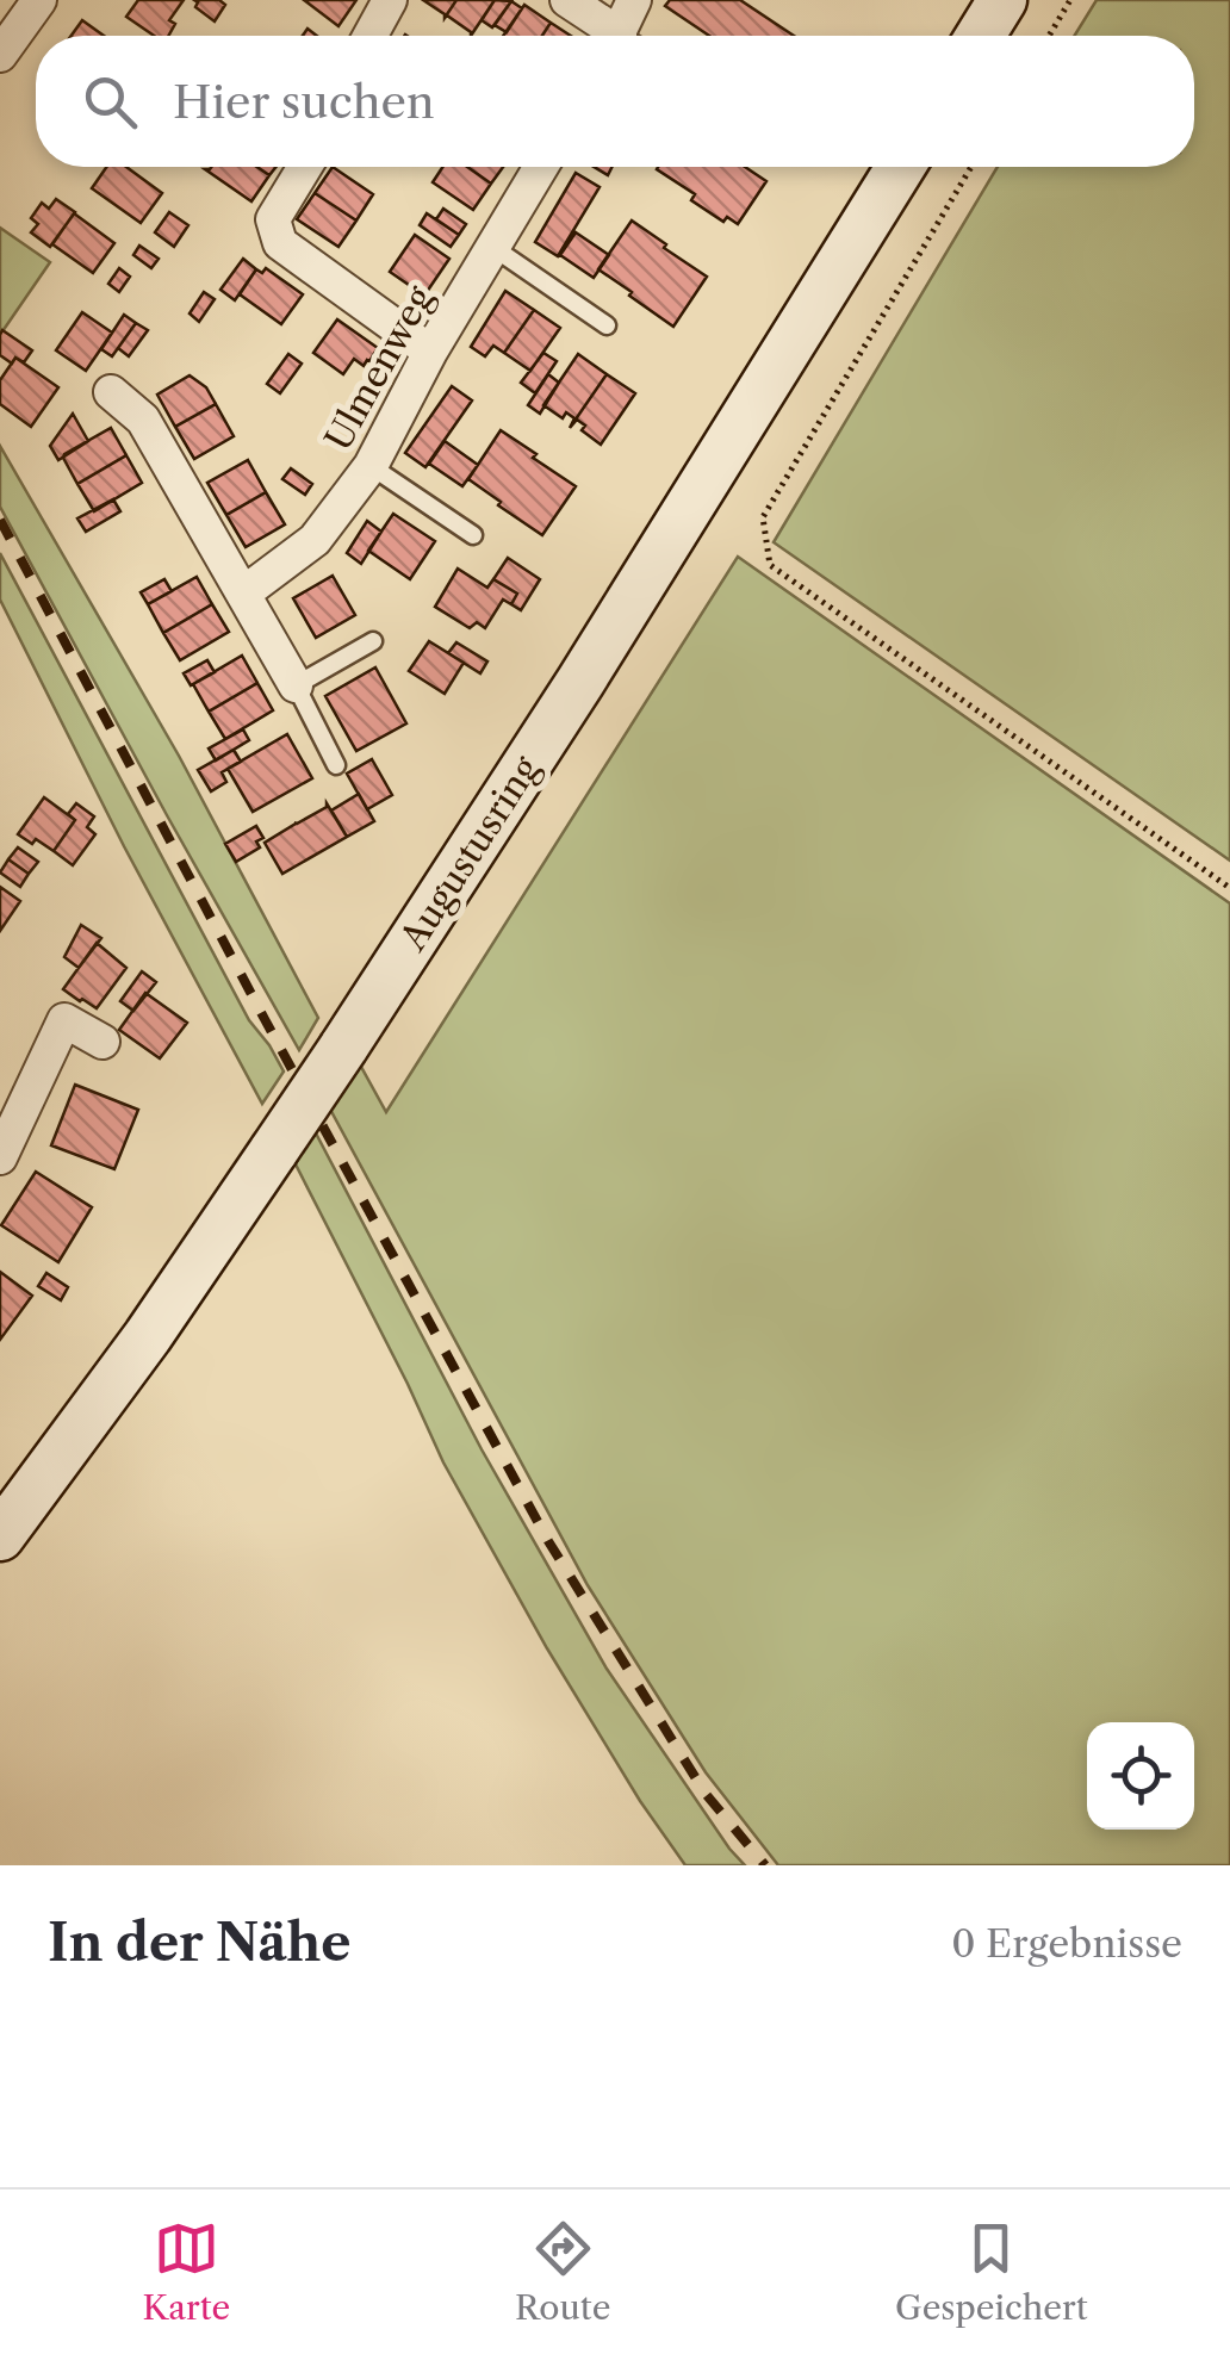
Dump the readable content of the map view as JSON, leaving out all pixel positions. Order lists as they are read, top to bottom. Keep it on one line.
{"streets":{"main road":["Augustusring"],"street":["Ulmenweg"]},"page":{"search":"Hier suchen","heading":["In der Nähe","0 Ergebnisse"],"nav":["Karte","Route","Gespeichert"]}}
